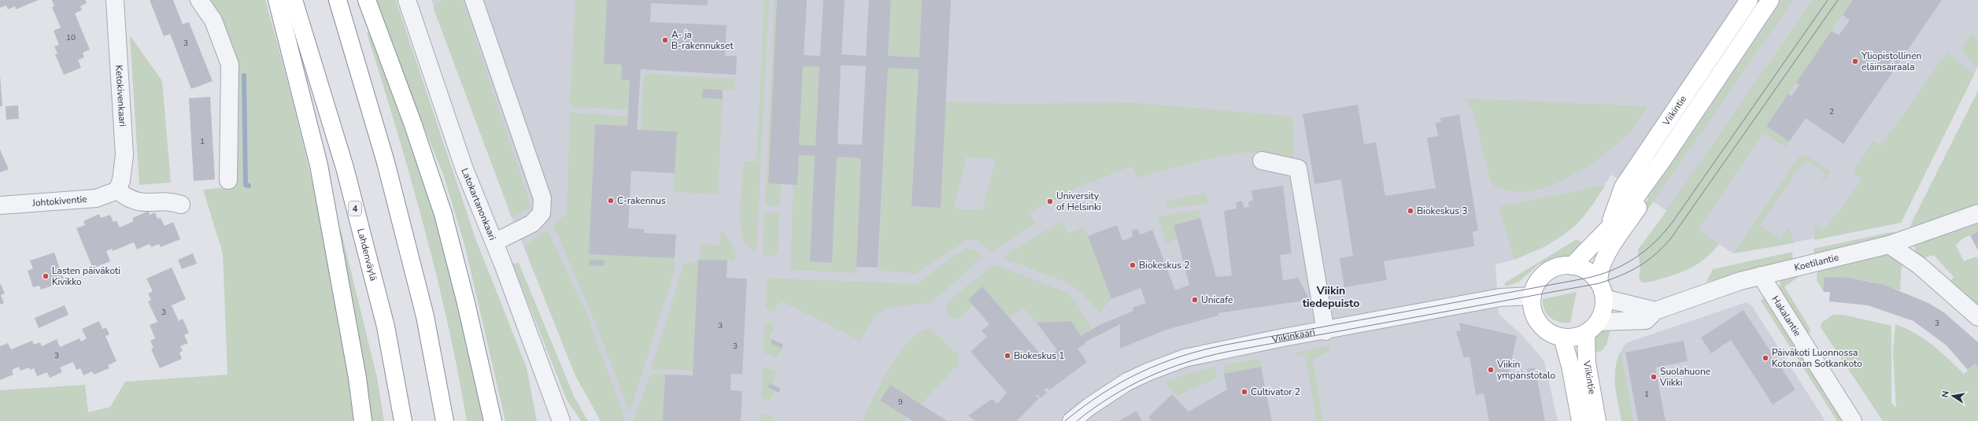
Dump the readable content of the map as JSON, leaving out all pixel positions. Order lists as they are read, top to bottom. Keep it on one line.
{"streets":{"main road":["Viikintie","4","Lahdenväylä"],"street":["Ketokivenkaari","Johtokiventie","Latokartanonkaari","Koetilantie","Hakalantie","Viikinkaari"]},"crossings":[["Ketokivenkaari","Johtokiventie"],["Viikintie","Koetilantie"],["Viikintie","Viikinkaari"],["Koetilantie","Hakalantie"],["Koetilantie","Viikinkaari"]],"districts":["Viikin tiedepuisto"],"places":["A- ja B-rakennukset","Yliopistollinen eläinsairaala","C-rakennus","University of Helsinki","Biokeskus 3","Biokeskus 2","Lasten päiväkoti Kivikko","Unicafe","Biokeskus 1","Päiväkoti Luonnossa Kotonaan Sotkankoto","Viikin ympäristötalo","Suolahuone Viikki","Cultivator 2"],"house_numbers":["10","3","2","1","3","3","3","3","3","1","9"],"north":"left"}
